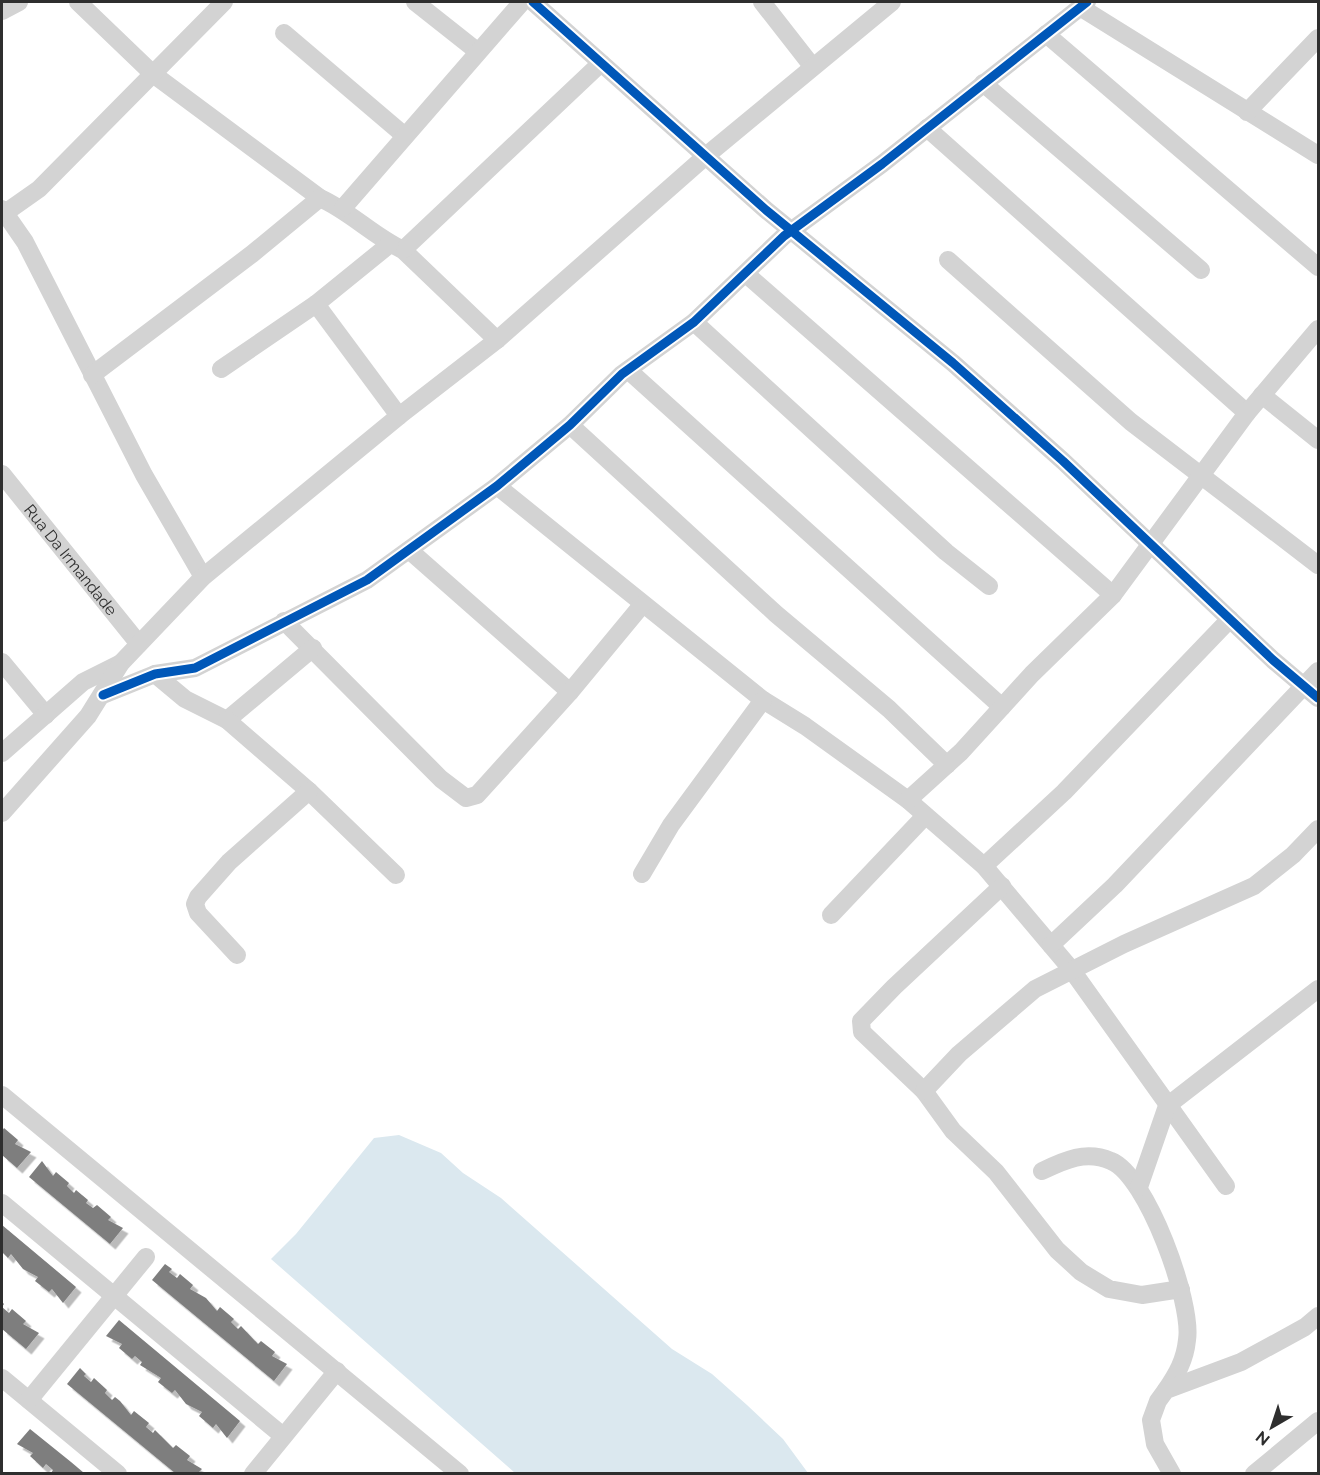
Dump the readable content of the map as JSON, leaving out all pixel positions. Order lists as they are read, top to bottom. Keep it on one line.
{"streets":{"street":["Rua Da Irmandade"]},"north":"bottom left"}
